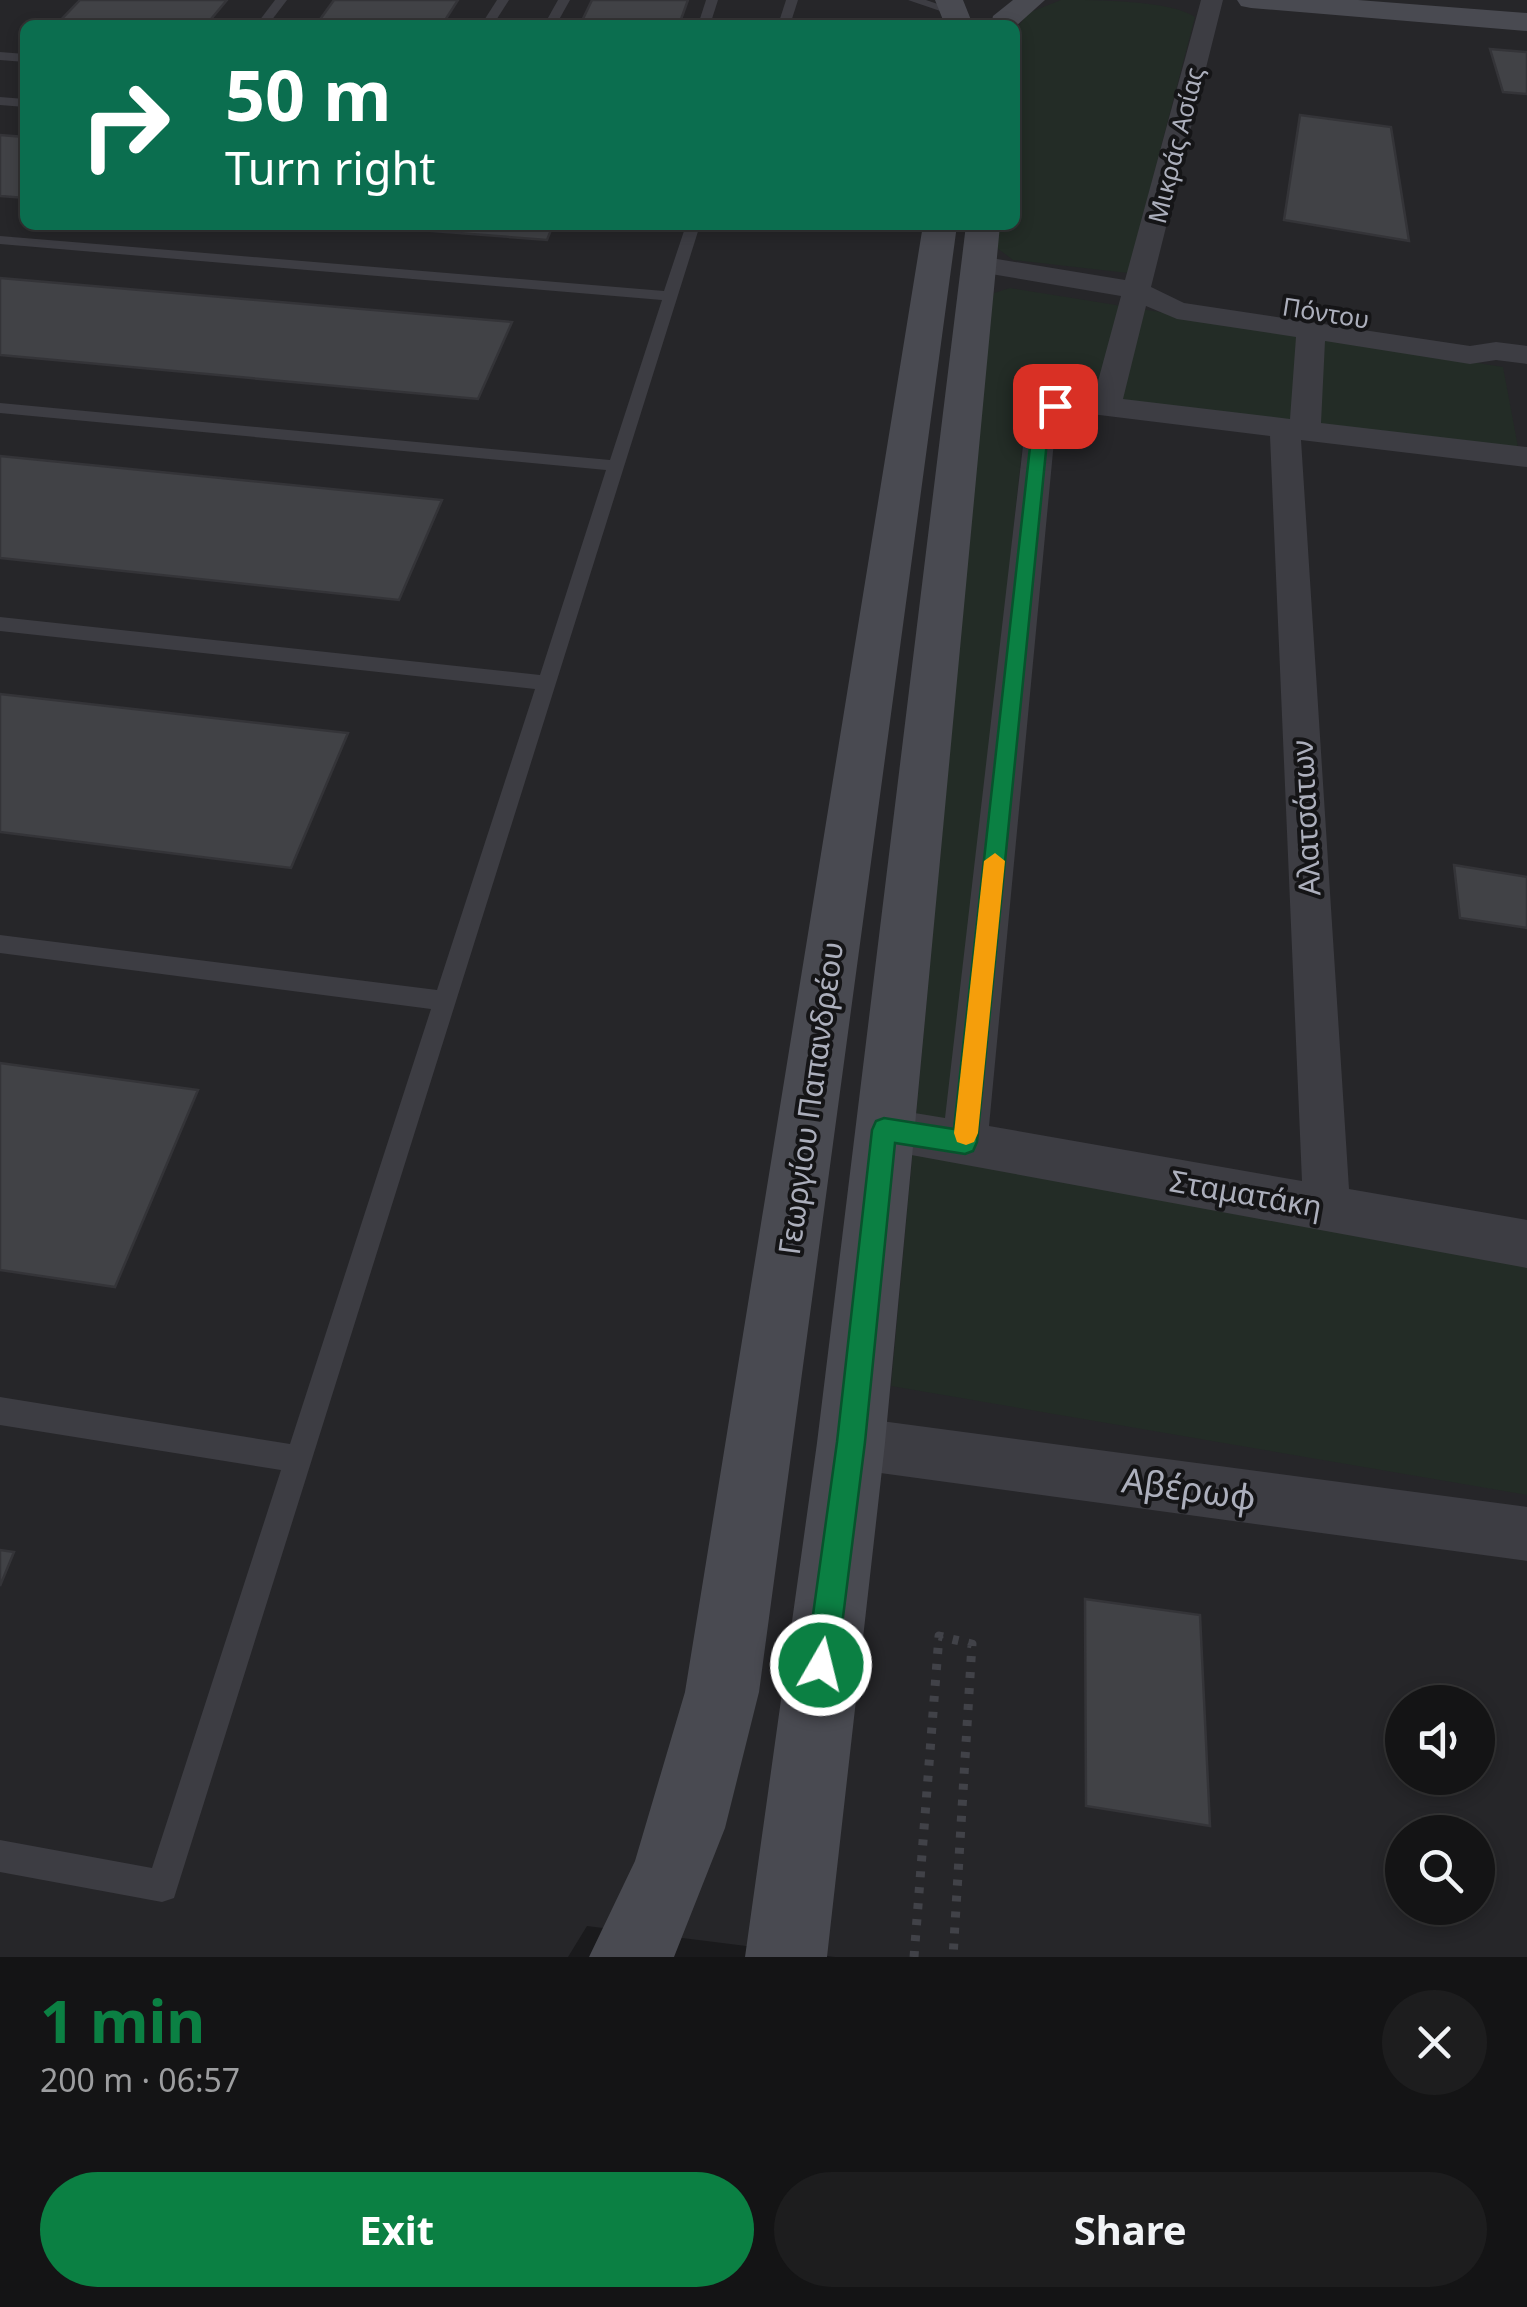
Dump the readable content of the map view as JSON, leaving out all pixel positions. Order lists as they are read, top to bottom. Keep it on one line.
{"streets":{"street":["Μικράς Ασίας","Πόντου","Αλατσάτων","Γεωργίου Παπανδρέου","Σταματάκη","Αβέρωφ"]},"crossings":[["Μικράς Ασίας","Πόντου"],["Πόντου","Αλατσάτων"],["Πόντου","Γεωργίου Παπανδρέου"],["Αλατσάτων","Σταματάκη"]],"page":{"turn":["50 m","Turn right"],"heading":["1 min","200 m · 06:57"],"buttons":["Exit","Share"]}}
